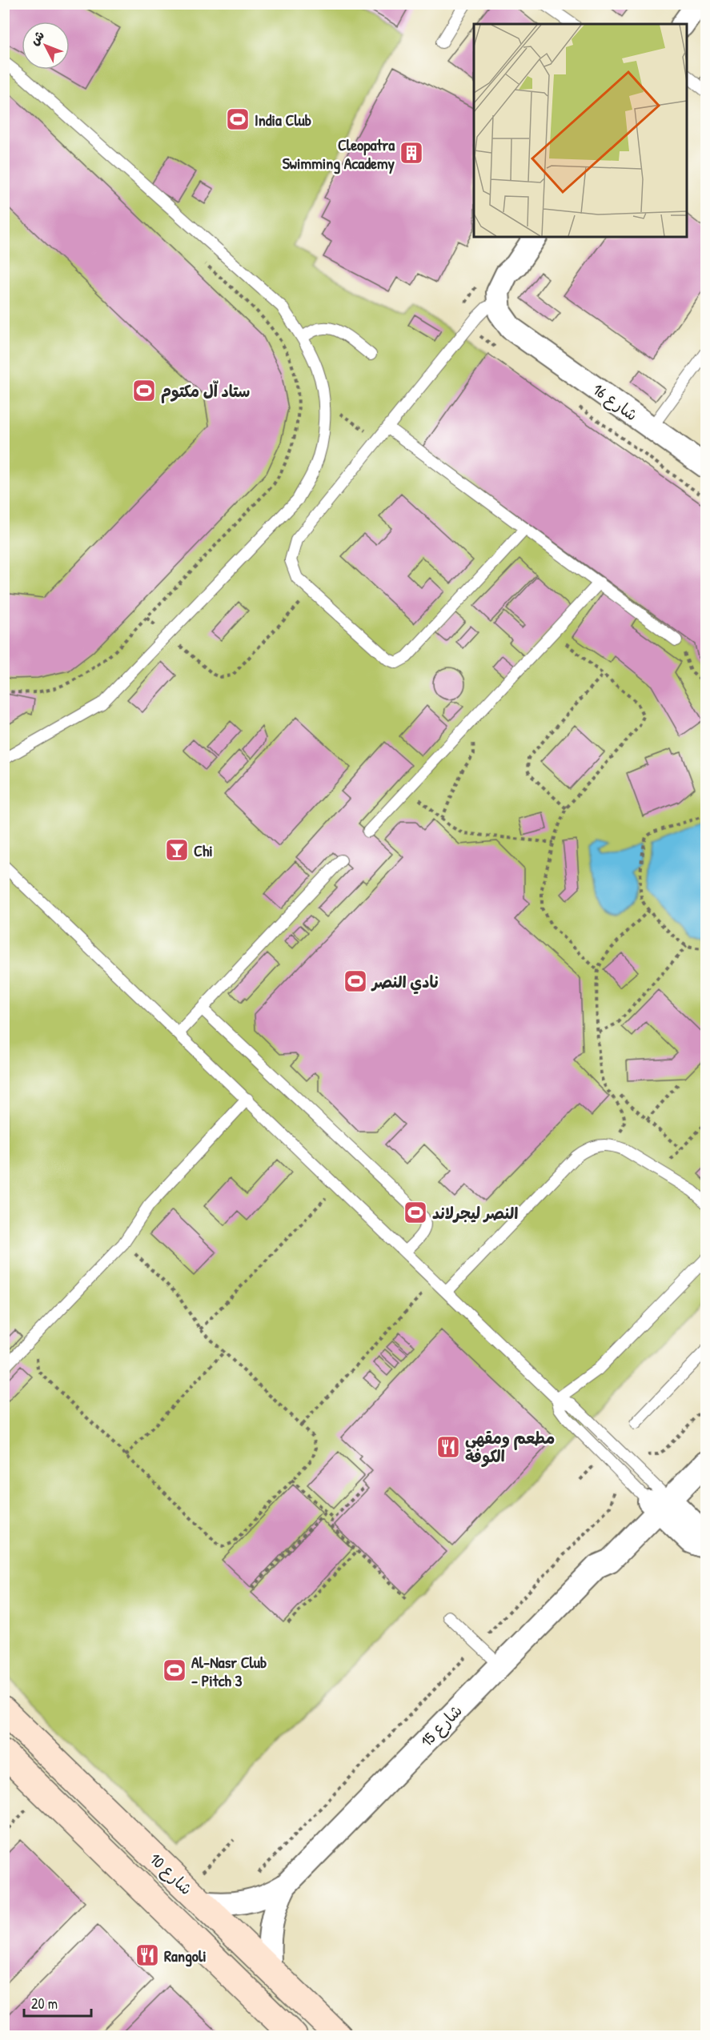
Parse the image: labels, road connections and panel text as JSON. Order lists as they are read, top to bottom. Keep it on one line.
{"streets":{"main road":["شارع 10"],"street":["شارع 16","شارع 15"]},"crossings":[["شارع 15","شارع 10"]],"places":{"sports":["India Club","ستاد اّل مكتوم","نادي النصر","النصر ليجرلاند","Al-Nasr Club - Pitch 3"],"building":["Cleopatra Swimming Academy"],"bar":["Chi"],"restaurant":["مطعم ومقهى الكوفة","Rangoli"]},"scale_bar":"20 m","north":"top left"}
